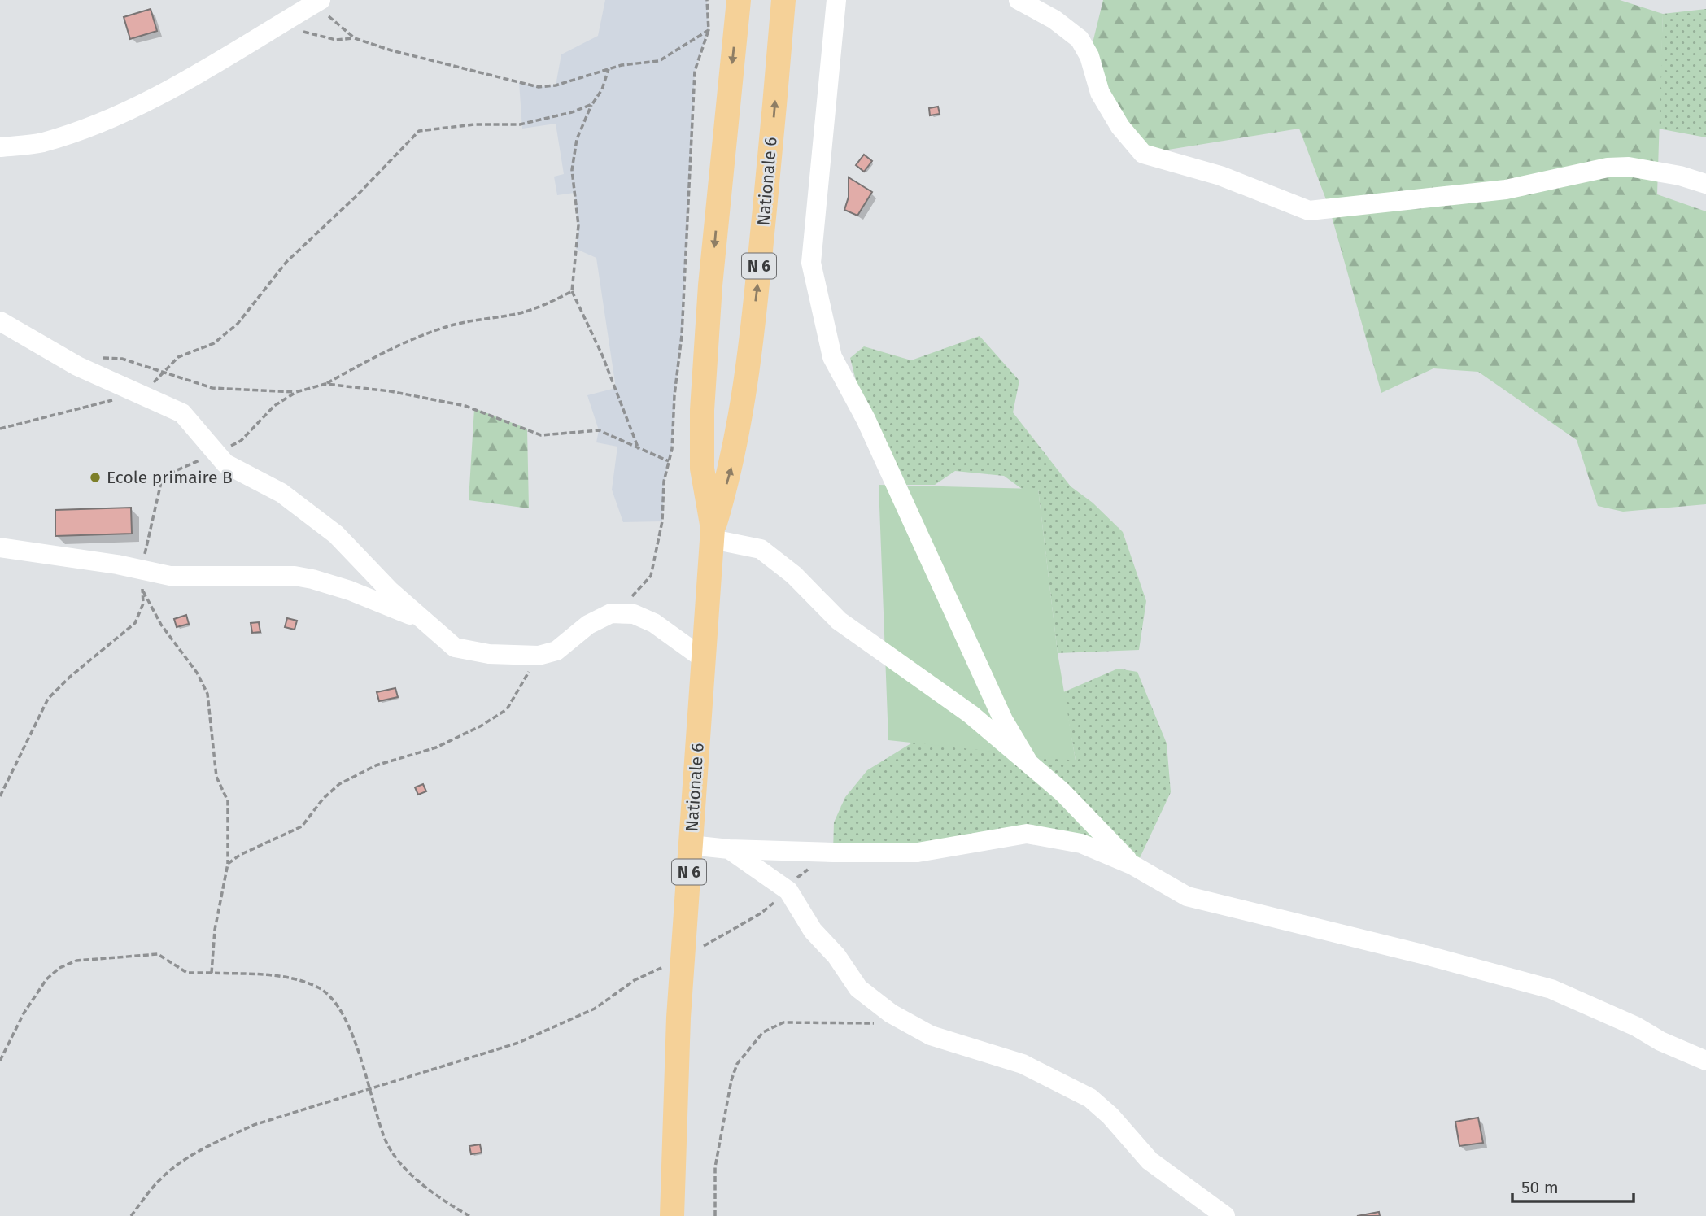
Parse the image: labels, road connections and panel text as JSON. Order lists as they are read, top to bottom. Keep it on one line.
{"streets":{"main road":["Nationale 6","N 6"]},"places":["Ecole primaire B"],"scale_bar":"50 m"}
